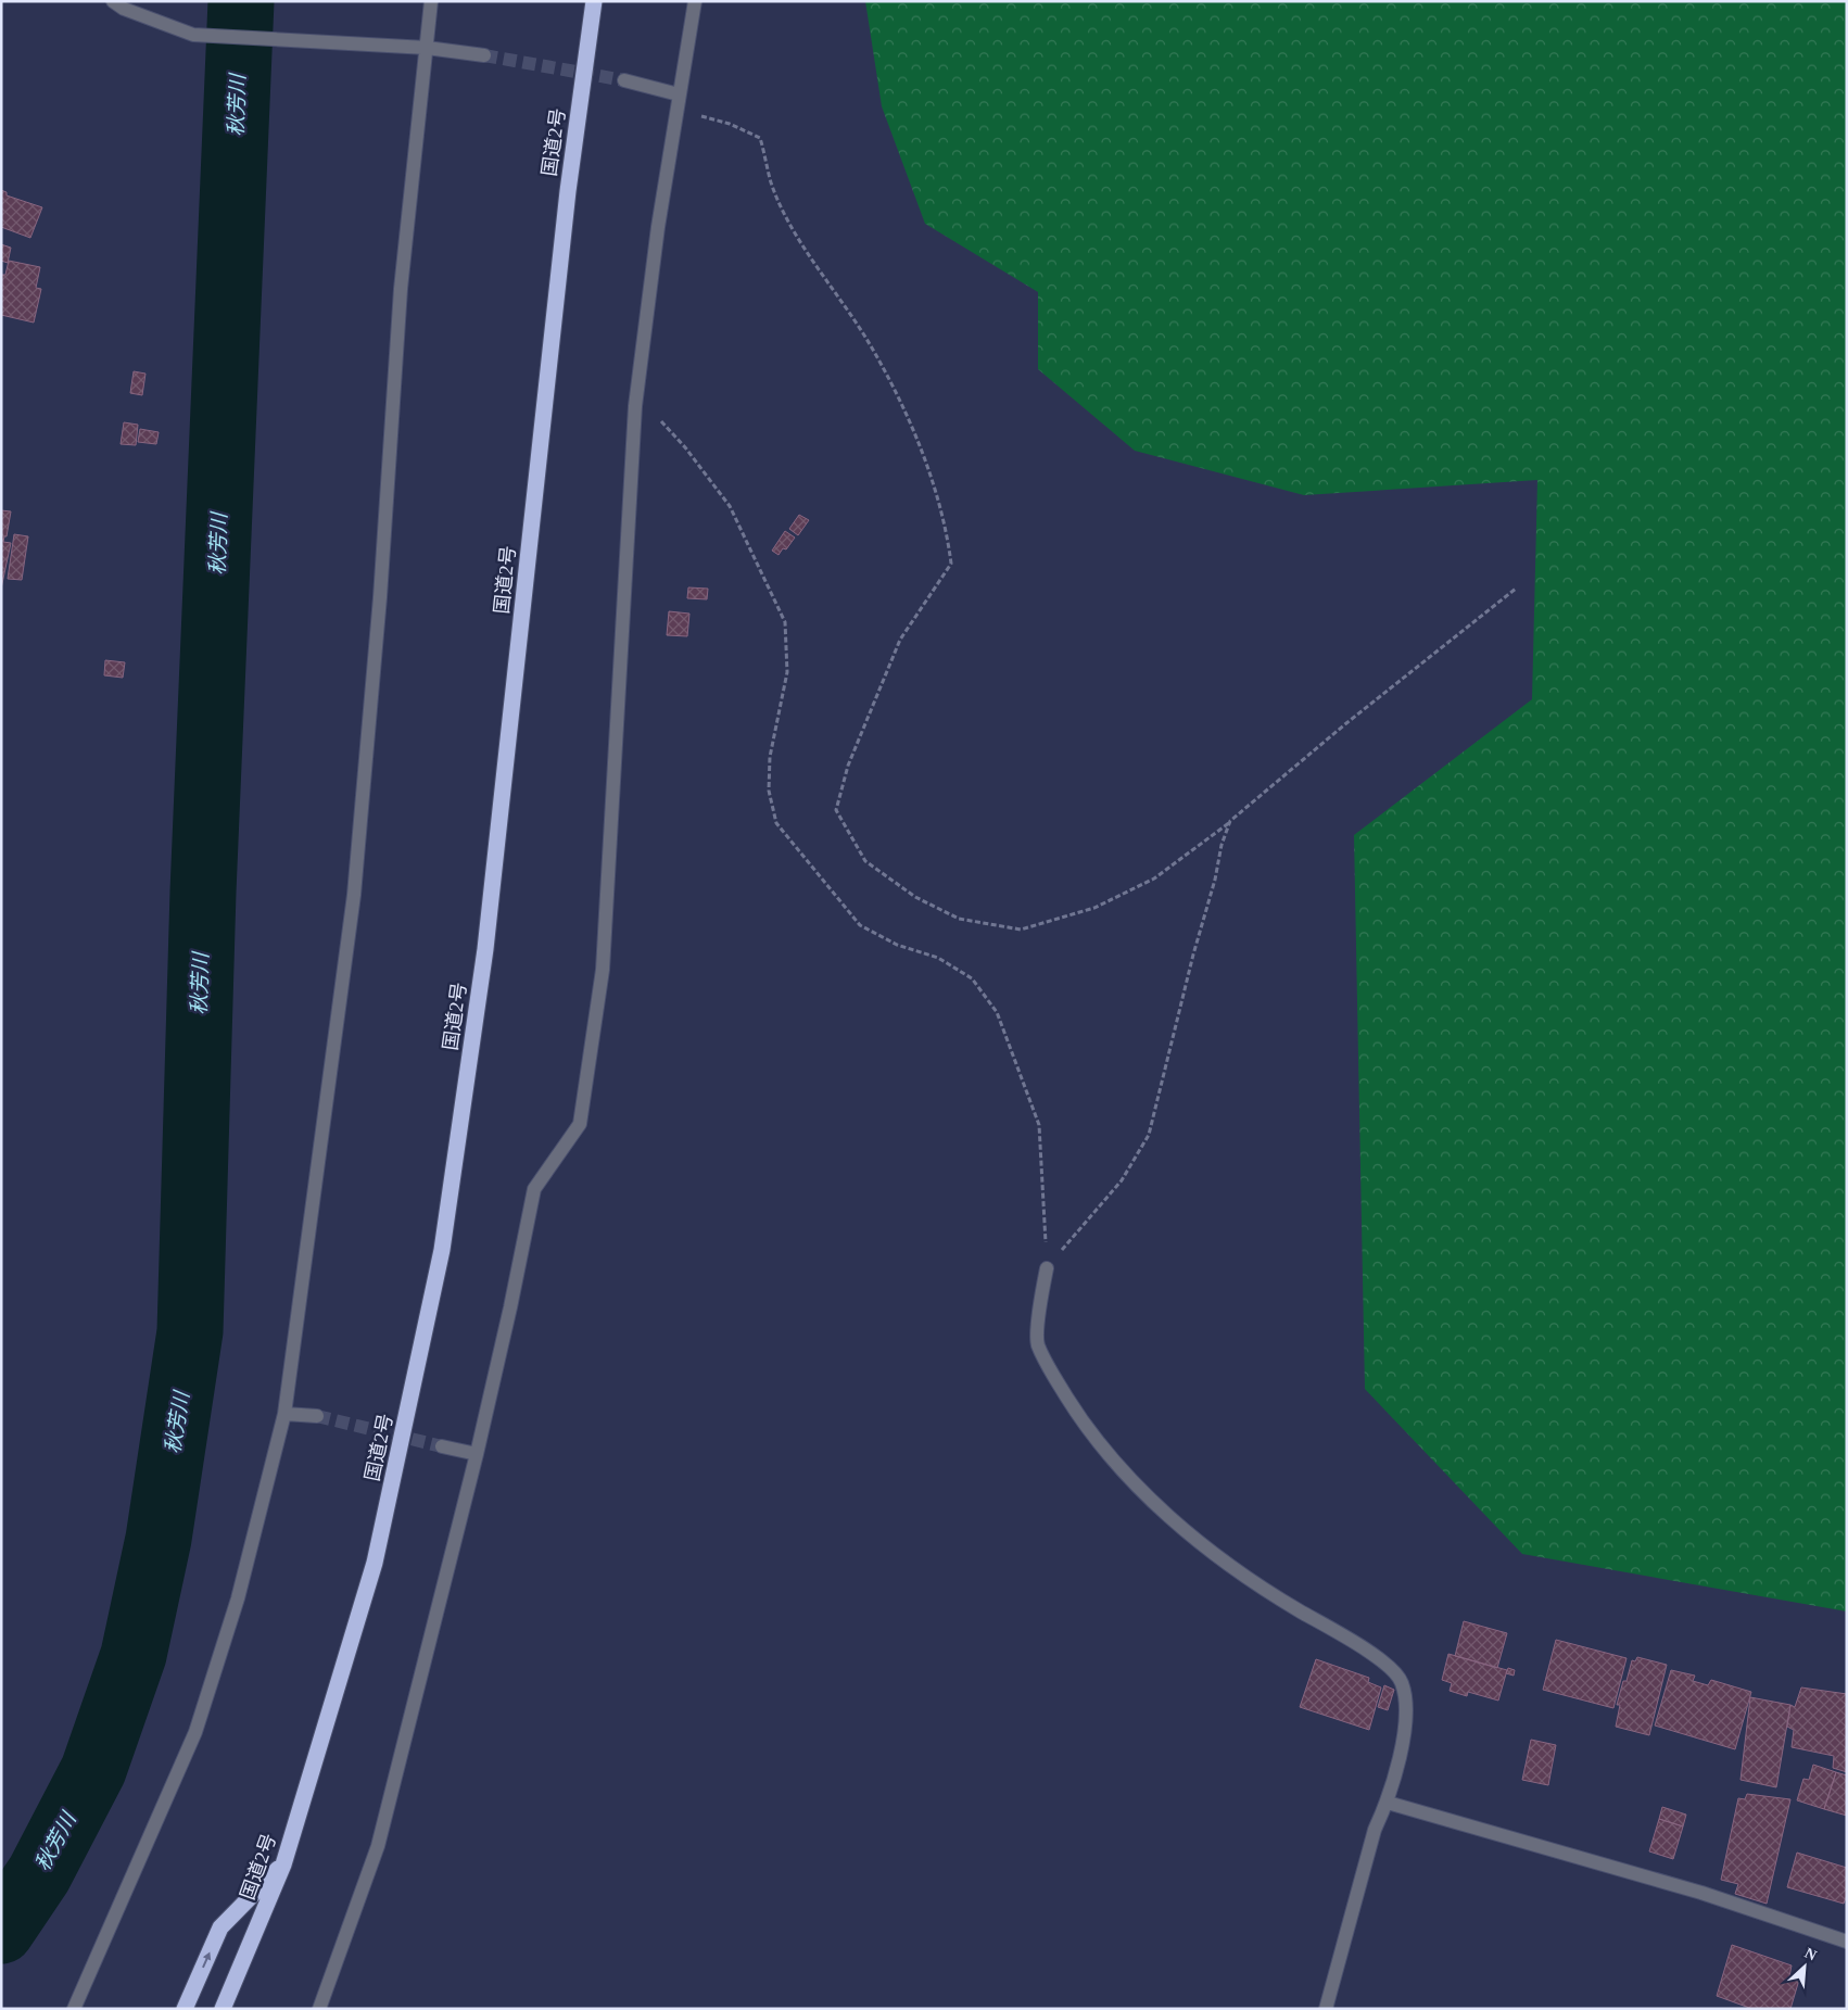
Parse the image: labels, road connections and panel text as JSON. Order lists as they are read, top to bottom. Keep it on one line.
{"streets":{"highway":["国道2号"]},"water":["秋芳川"],"north":"top right"}
